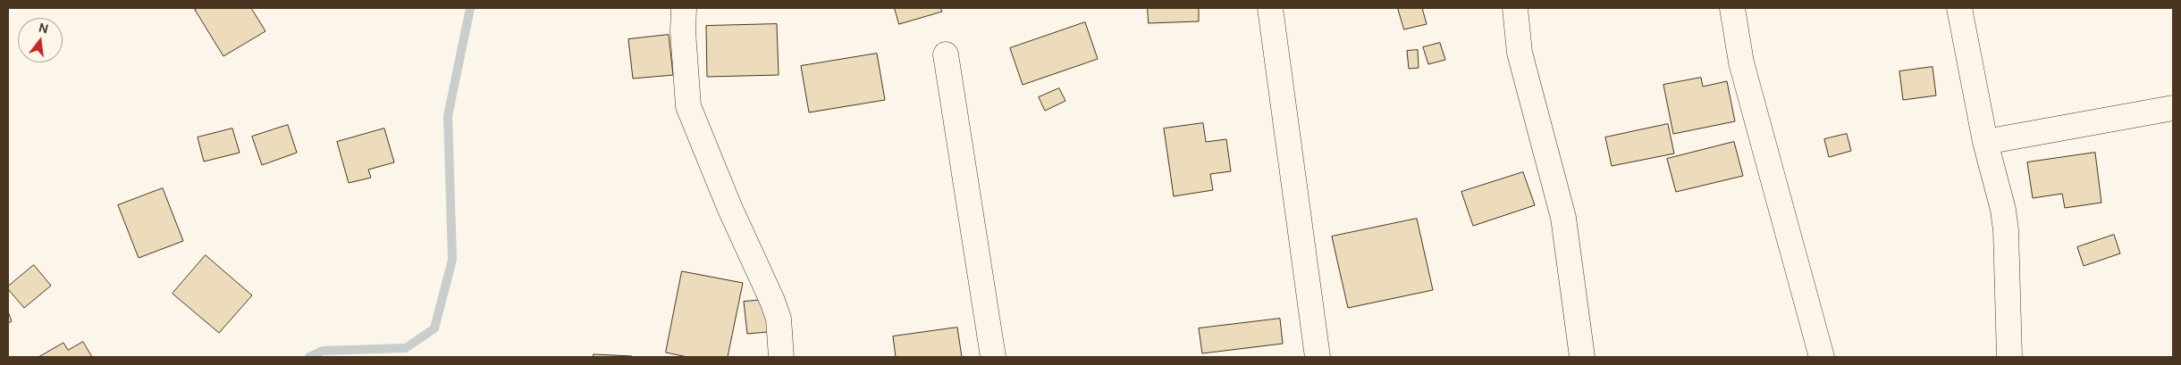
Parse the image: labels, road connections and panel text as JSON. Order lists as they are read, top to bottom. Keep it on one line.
{"north":"top"}
